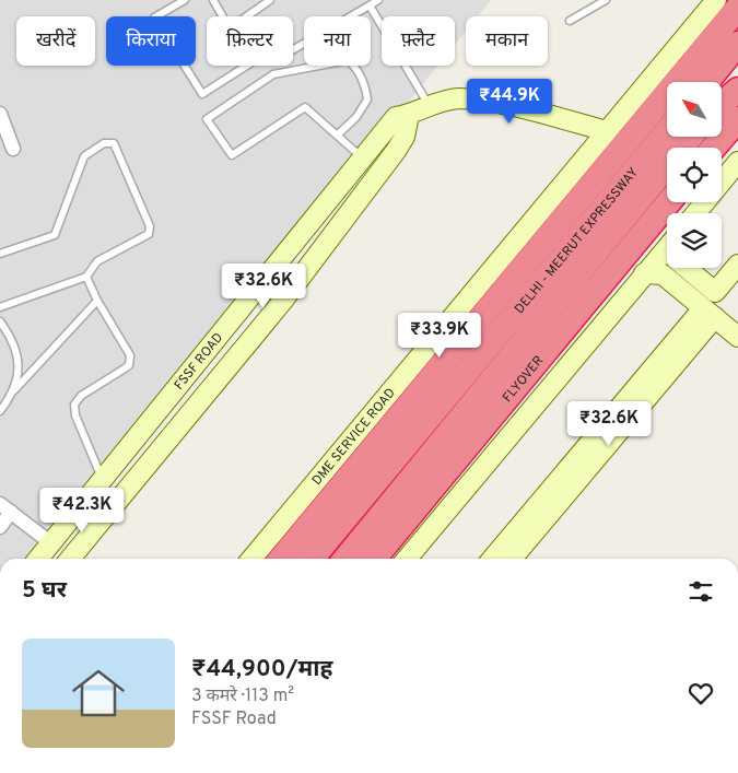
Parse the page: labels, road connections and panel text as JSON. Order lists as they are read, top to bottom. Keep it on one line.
{"streets":{"highway":["DELHI - MEERUT EXPRESSWAY","FLYOVER"],"street":["FSSF ROAD","DME SERVICE ROAD"]},"crossings":[["FSSF ROAD","DME SERVICE ROAD"]],"north":"top left","page":{"chip":["खरीदें","किराया","फ़िल्टर","नया","फ़्लैट","मकान"],"price":["₹44.9K","₹32.6K","₹33.9K","₹32.6K","₹42.3K"],"heading":"5 घर","list":[{"name":"₹44,900/माह","note":"3 कमरे · 113 m² · FSSF Road"}]}}
